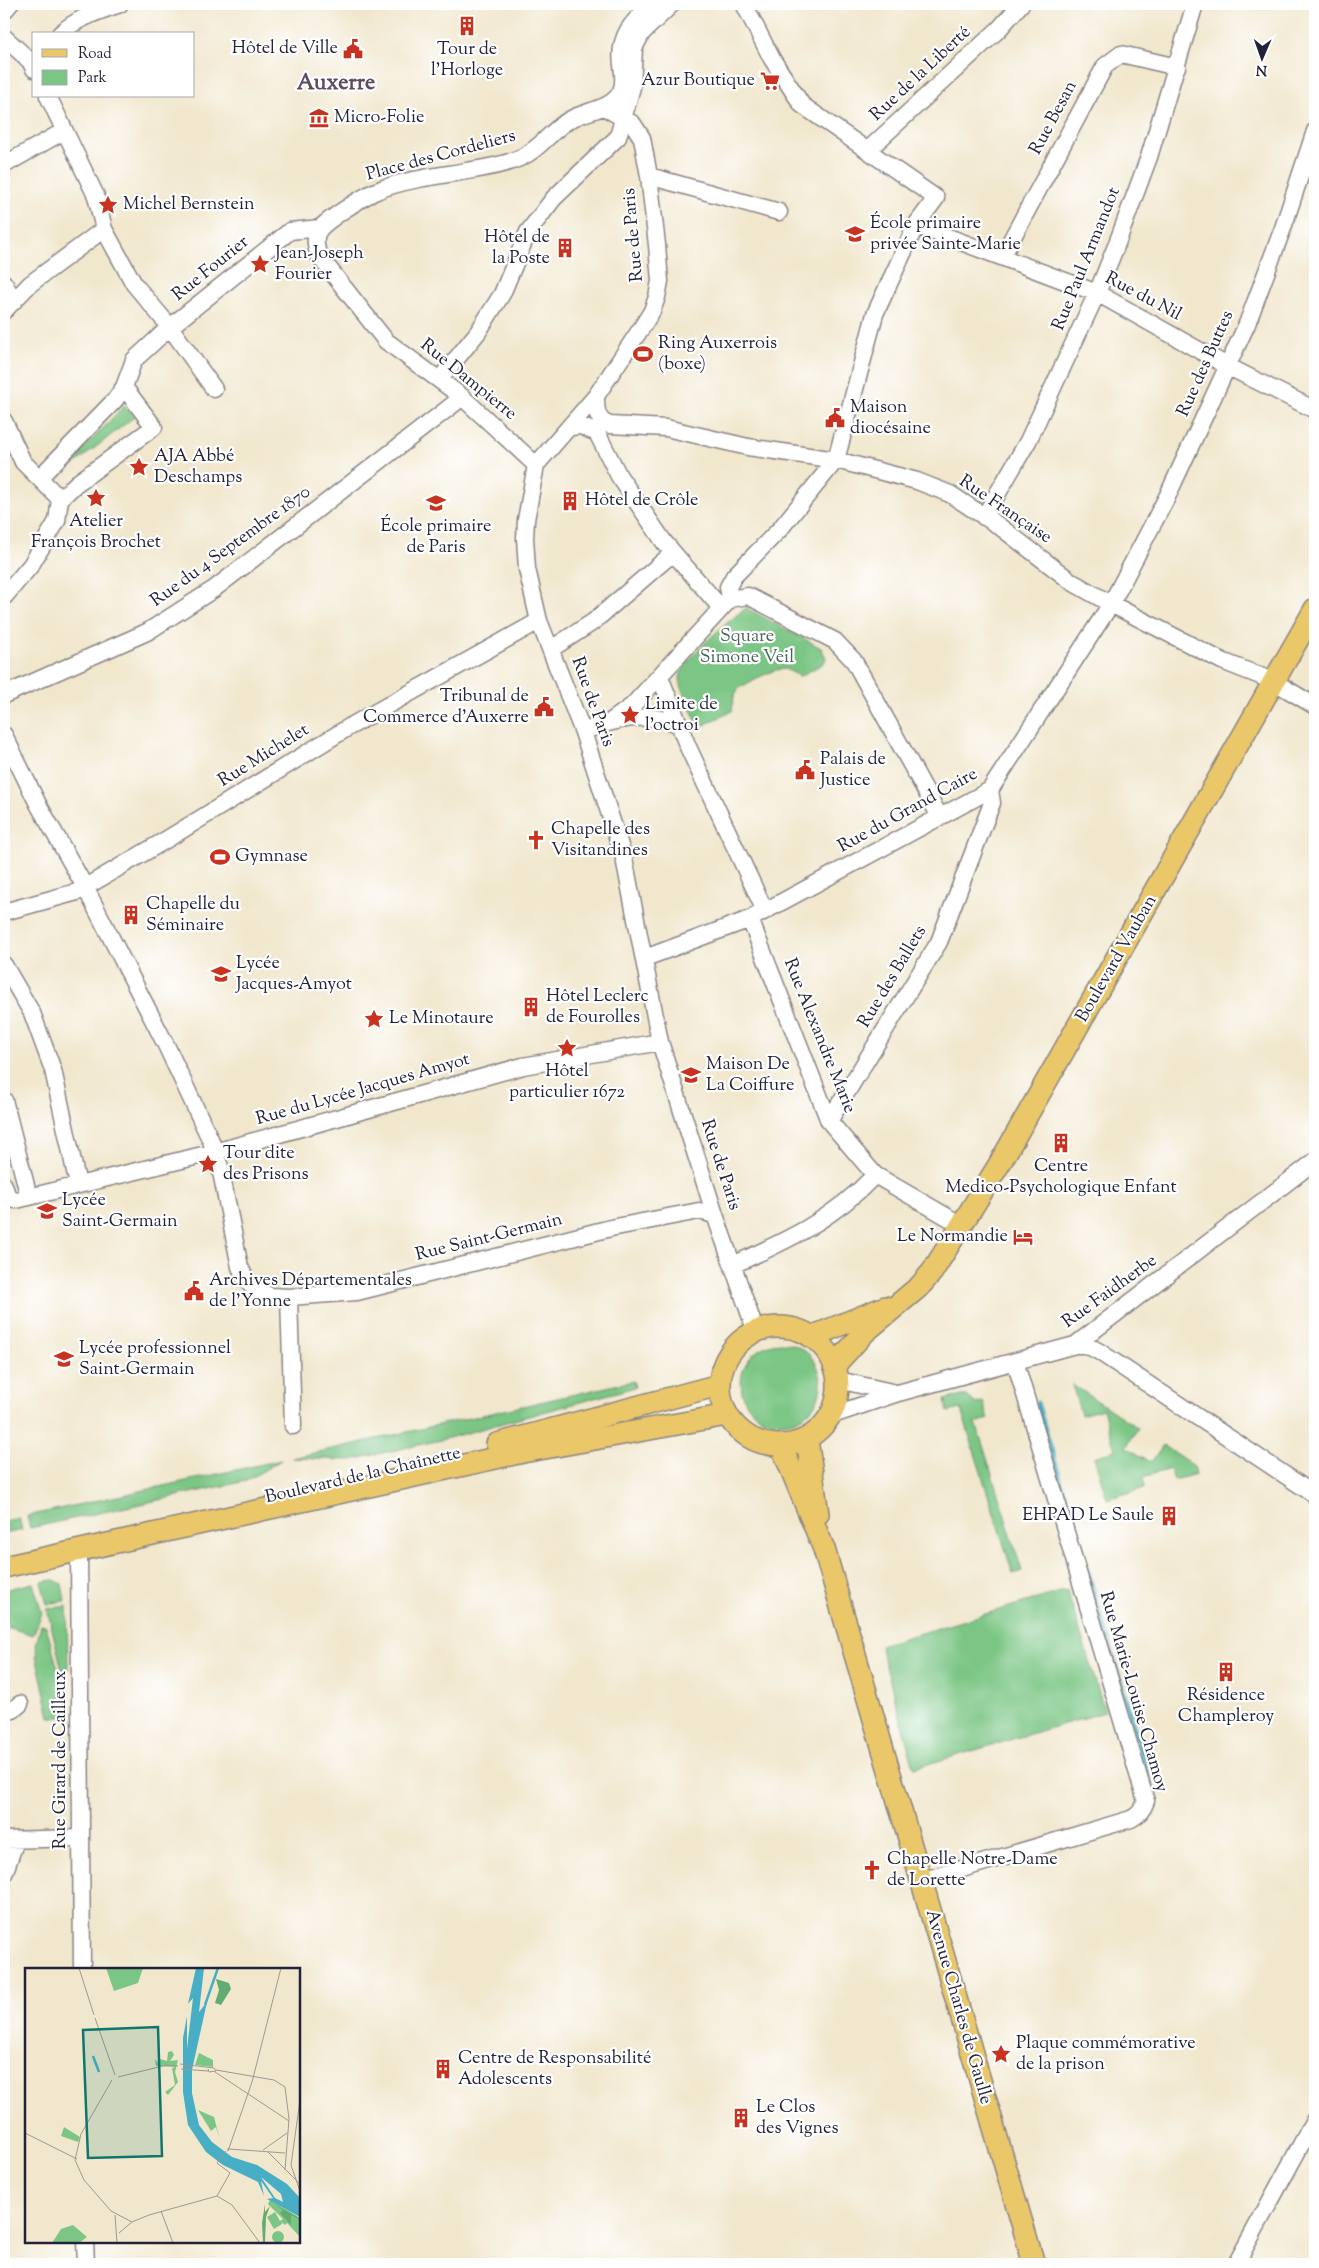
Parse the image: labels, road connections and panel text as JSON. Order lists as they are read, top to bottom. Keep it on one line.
{"streets":{"main road":["Boulevard Vauban","Boulevard de la Chaînette","Avenue Charles de Gaulle"],"street":["Rue de la Liberté","Rue Besan","Place des Cordeliers","Rue de Paris","Rue Paul Armandot","Rue Fourier","Rue du Nil","Rue des Buttes","Rue Dampierre","Rue Française","Rue du 4 Septembre 1870","Rue Michelet","Rue du Grand Caire","Rue des Ballets","Rue Alexandre Marie","Rue du Lycée Jacques Amyot","Rue Saint-Germain","Rue Faidherbe","Rue Marie-Louise Chamoy","Rue Girard de Cailleux"]},"crossings":[["Rue Besan","Rue Paul Armandot"],["Rue Besan","Rue du Nil"],["Place des Cordeliers","Rue de Paris"],["Place des Cordeliers","Rue Fourier"],["Place des Cordeliers","Rue Dampierre"],["Rue de Paris","Rue Dampierre"],["Rue de Paris","Rue Française"],["Rue de Paris","Rue Michelet"],["Rue de Paris","Rue du Grand Caire"],["Rue de Paris","Boulevard Vauban"],["Rue de Paris","Rue du Lycée Jacques Amyot"],["Rue de Paris","Rue Saint-Germain"],["Rue de Paris","Rue Faidherbe"],["Rue de Paris","Boulevard de la Chaînette"],["Rue de Paris","Avenue Charles de Gaulle"],["Rue Paul Armandot","Rue du Nil"],["Rue Paul Armandot","Rue Française"],["Rue Fourier","Rue Dampierre"],["Rue du Nil","Rue des Buttes"],["Rue des Buttes","Rue Française"],["Rue des Buttes","Rue du Grand Caire"],["Rue Dampierre","Rue du 4 Septembre 1870"],["Rue Française","Rue du Grand Caire"],["Rue Française","Boulevard Vauban"],["Rue Michelet","Rue Saint-Germain"],["Rue du Grand Caire","Rue des Ballets"],["Rue du Grand Caire","Rue Alexandre Marie"],["Boulevard Vauban","Rue Alexandre Marie"],["Boulevard Vauban","Rue Faidherbe"],["Boulevard Vauban","Boulevard de la Chaînette"],["Boulevard Vauban","Avenue Charles de Gaulle"],["Rue des Ballets","Rue Alexandre Marie"],["Rue du Lycée Jacques Amyot","Rue Saint-Germain"],["Rue Faidherbe","Boulevard de la Chaînette"],["Rue Faidherbe","Rue Marie-Louise Chamoy"],["Rue Faidherbe","Avenue Charles de Gaulle"],["Boulevard de la Chaînette","Avenue Charles de Gaulle"],["Rue Marie-Louise Chamoy","Avenue Charles de Gaulle"]],"districts":["Auxerre"],"parks":["Square Simone Veil"],"places":{"building":["Tour de l'Horloge","Hôtel de la Poste","Hôtel de Crôle","Chapelle du Séminaire","Hôtel Leclerc de Fourolles","Centre Medico-Psychologique Enfant","EHPAD Le Saule","Résidence Champleroy","Centre de Responsabilité Adolescents","Le Clos des Vignes"],"public building":["Hôtel de Ville","Maison diocésaine","Tribunal de Commerce d'Auxerre","Palais de Justice","Archives Départementales de l'Yonne"],"supermarket":["Azur Boutique"],"museum":["Micro-Folie"],"place":["Michel Bernstein","Jean-Joseph Fourier","AJA Abbé Deschamps","Atelier François Brochet","Limite de l'octroi","Le Minotaure","Hôtel particulier 1672","Tour dite des Prisons","Plaque commémorative de la prison"],"school or university":["École primaire privée Sainte-Marie","École primaire de Paris","Lycée Jacques-Amyot","Maison De La Coiffure","Lycée Saint-Germain","Lycée professionnel Saint-Germain"],"sports":["Ring Auxerrois (boxe)","Gymnase"],"church":["Chapelle des Visitandines","Chapelle Notre-Dame de Lorette"],"hotel":["Le Normandie"]},"legend":["Road","Park"],"north":"bottom"}
